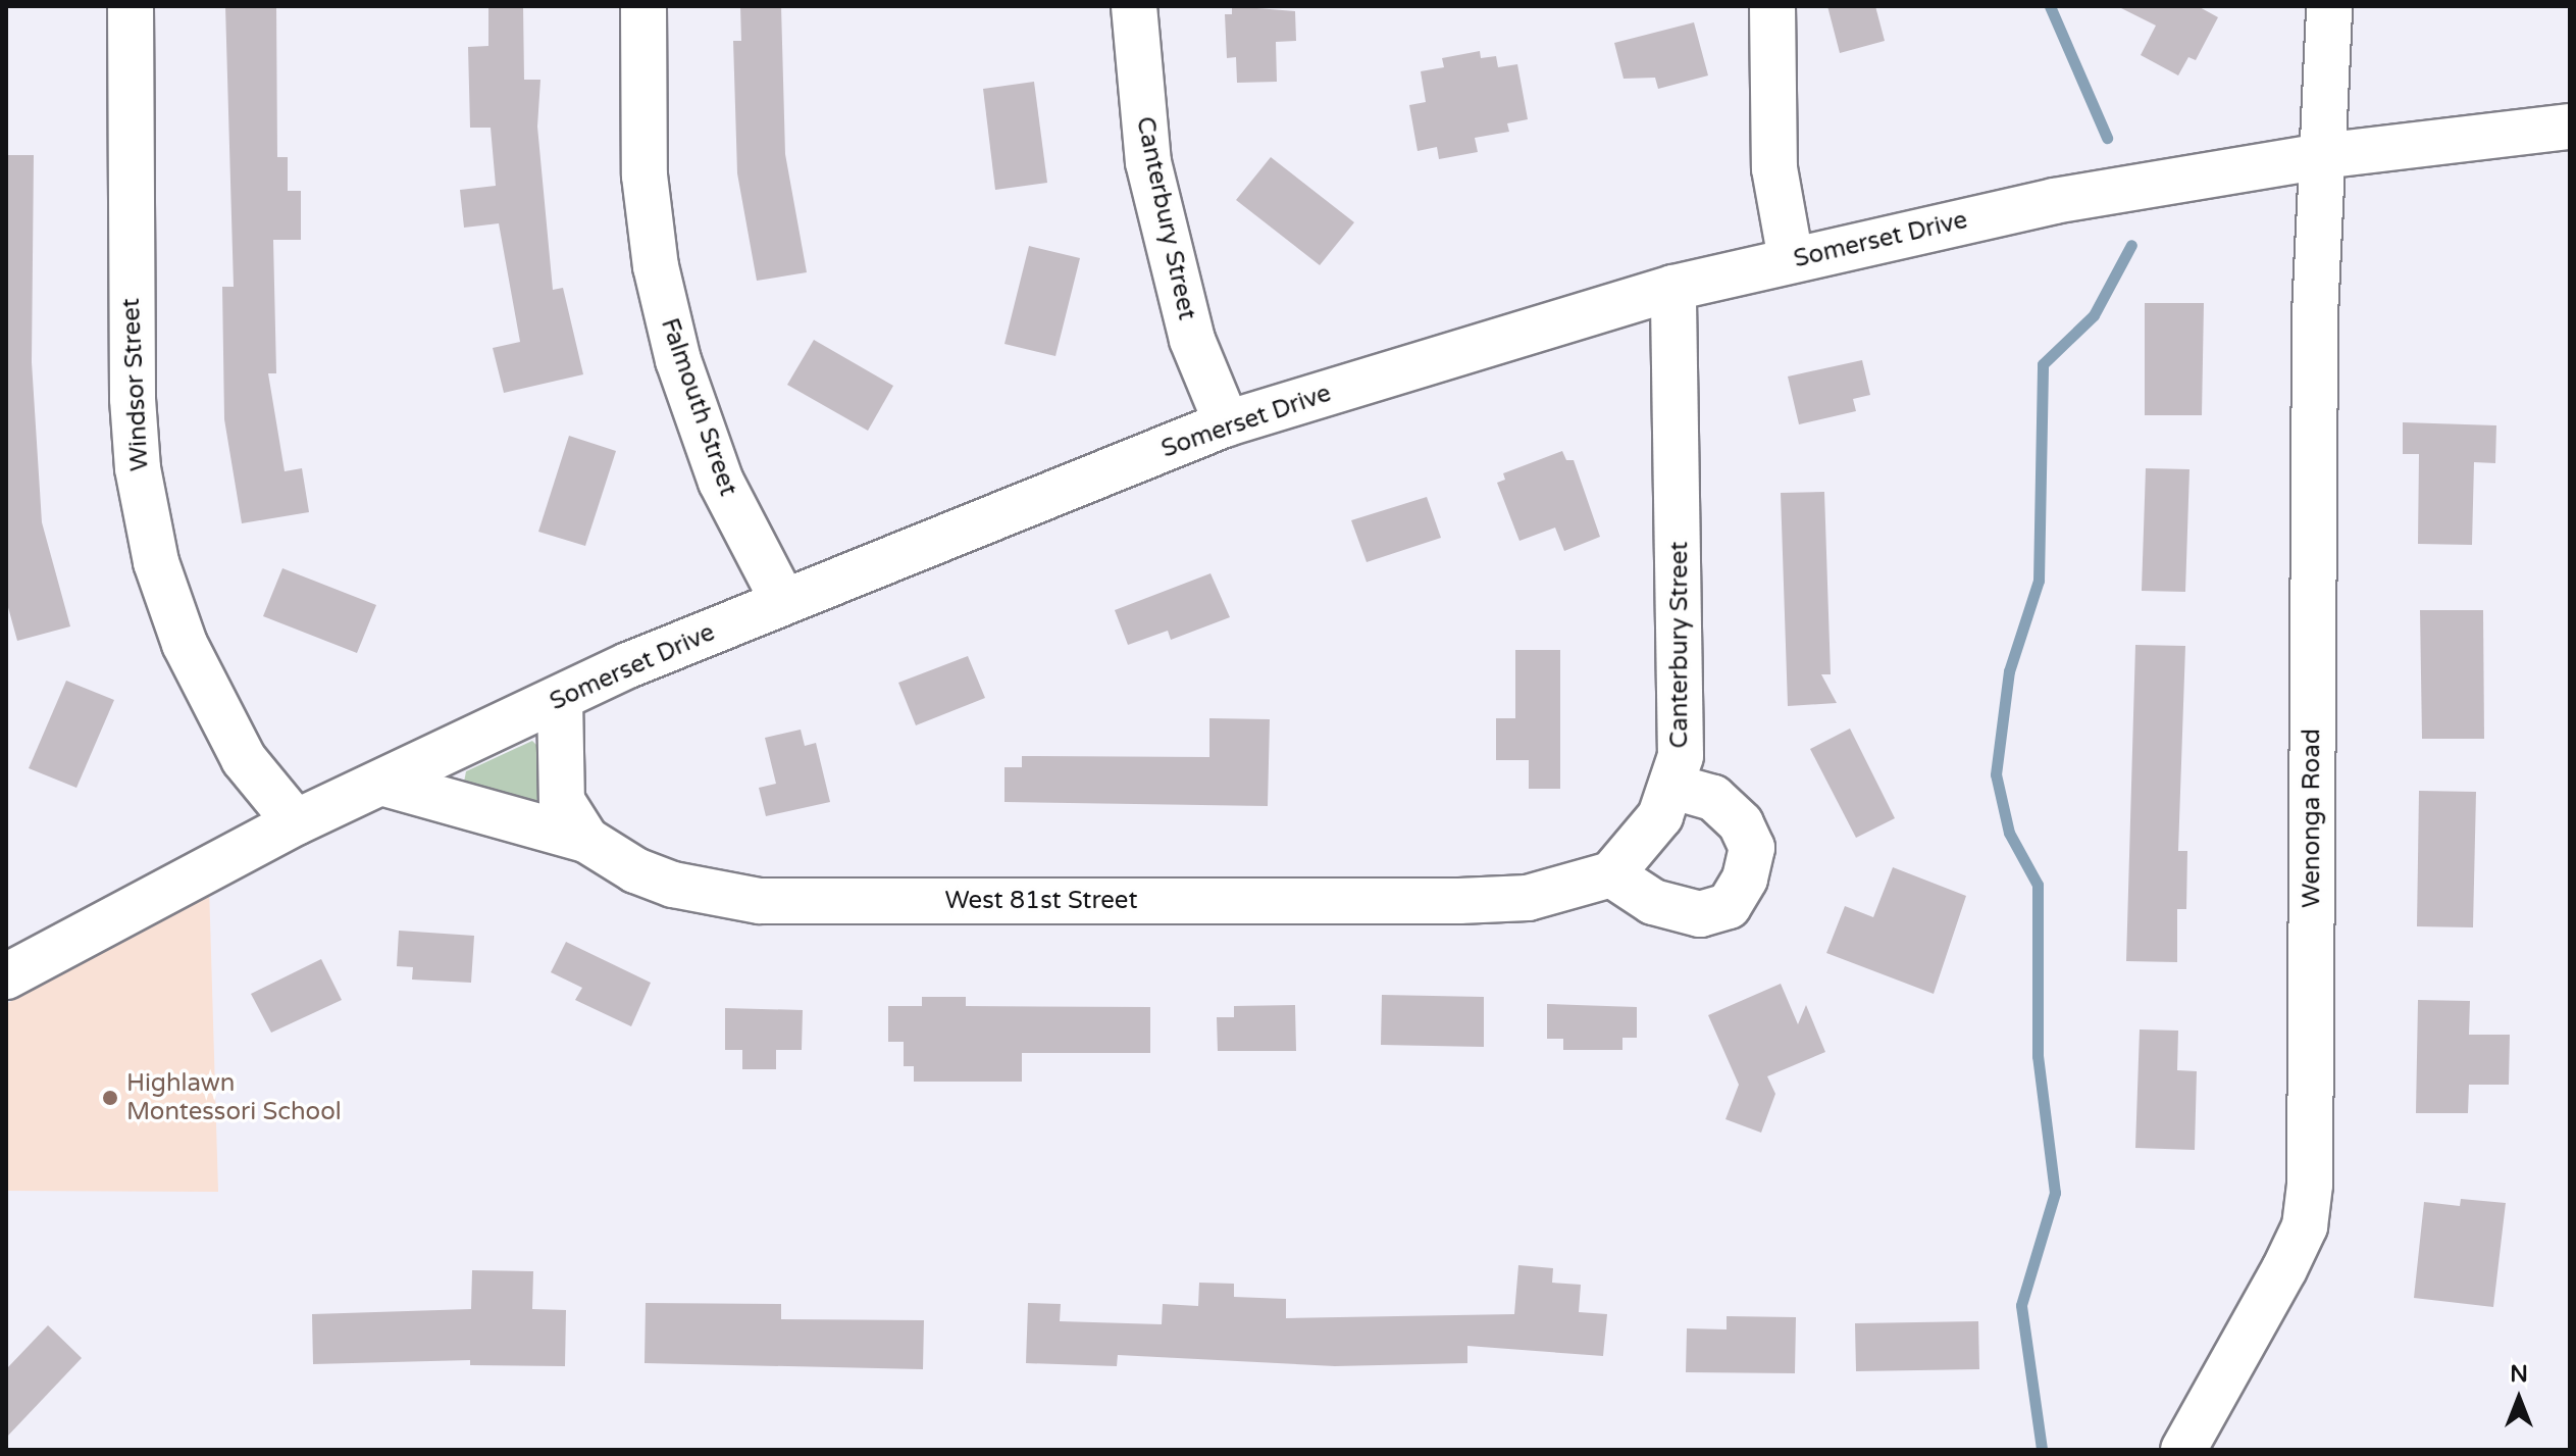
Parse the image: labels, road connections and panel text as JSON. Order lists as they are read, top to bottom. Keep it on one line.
{"streets":{"street":["Canterbury Street","Somerset Drive","Windsor Street","Falmouth Street","Wenonga Road","West 81st Street"]},"crossings":[["Canterbury Street","Somerset Drive"],["Canterbury Street","West 81st Street"],["Somerset Drive","Windsor Street"],["Somerset Drive","Falmouth Street"],["Somerset Drive","Wenonga Road"],["Somerset Drive","West 81st Street"]],"places":["Highlawn Montessori School"],"north":"top"}
